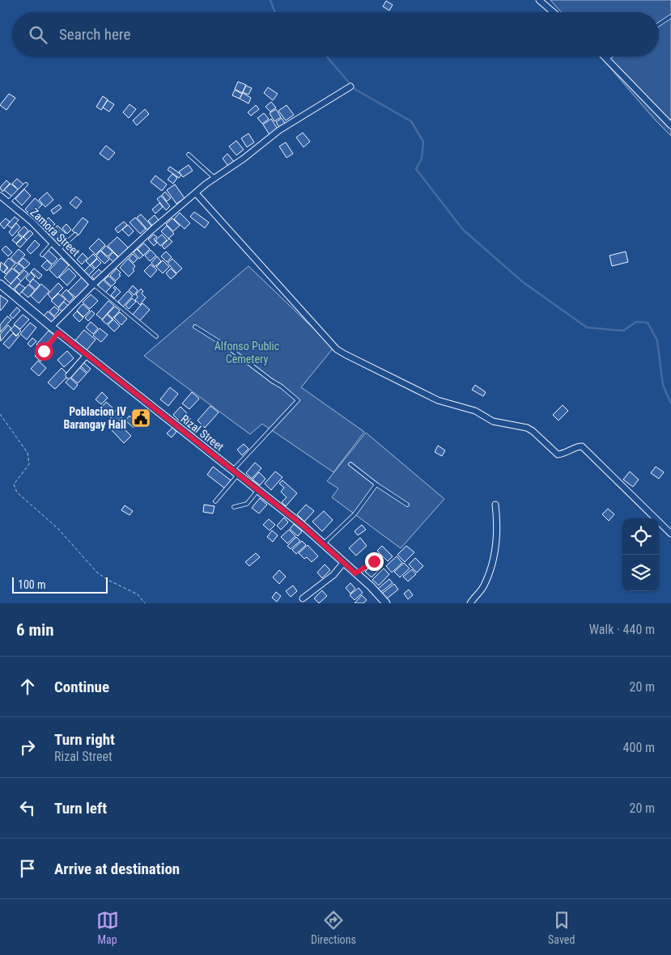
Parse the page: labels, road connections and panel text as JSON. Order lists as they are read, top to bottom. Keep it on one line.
{"streets":{"street":["Zamora Street","Rizal Street"]},"parks":["Alfonso Public Cemetery"],"places":{"public building":["Poblacion IV Barangay Hall"]},"scale_bar":"100 m","page":{"search":"Search here","scale":"100 m","heading":["6 min","Walk · 440 m"],"list":[["Continue","20 m"],["Turn right","Rizal Street","400 m"],["Turn left","20 m"],"Arrive at destination"],"nav":["Map","Directions","Saved"]}}
